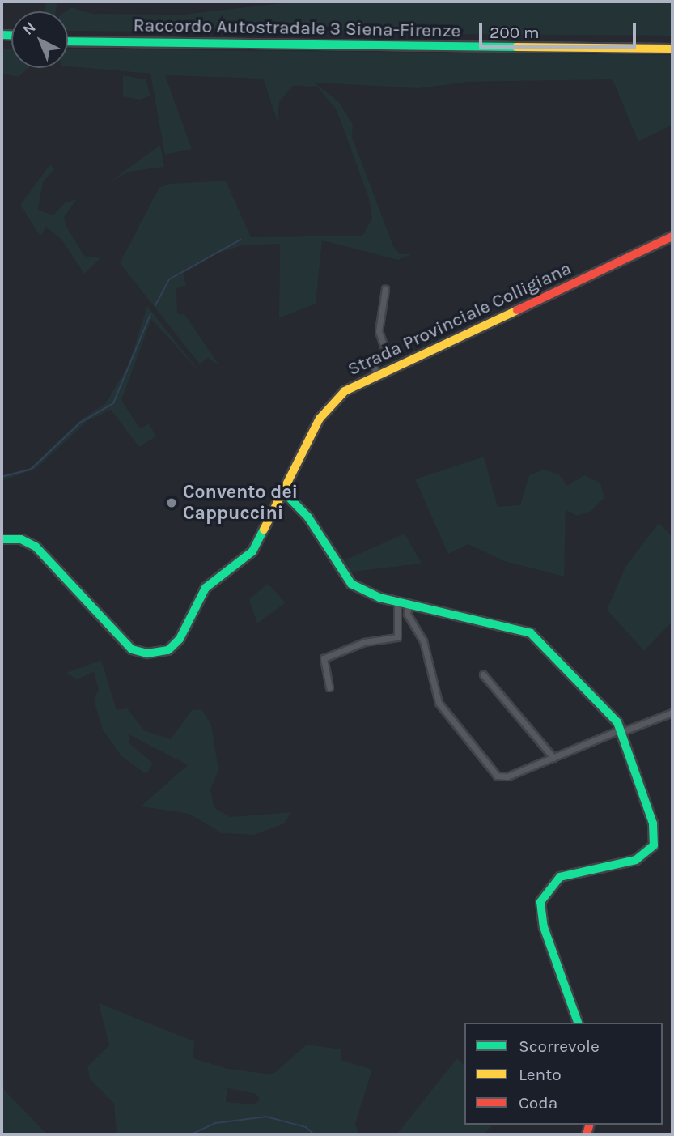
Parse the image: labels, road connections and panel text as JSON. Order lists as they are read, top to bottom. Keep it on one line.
{"streets":{"main road":["Raccordo Autostradale 3 Siena-Firenze","Strada Provinciale Colligiana"]},"places":["Convento dei Cappuccini"],"legend":["Scorrevole","Lento","Coda"],"scale_bar":"200 m","north":"top left"}
